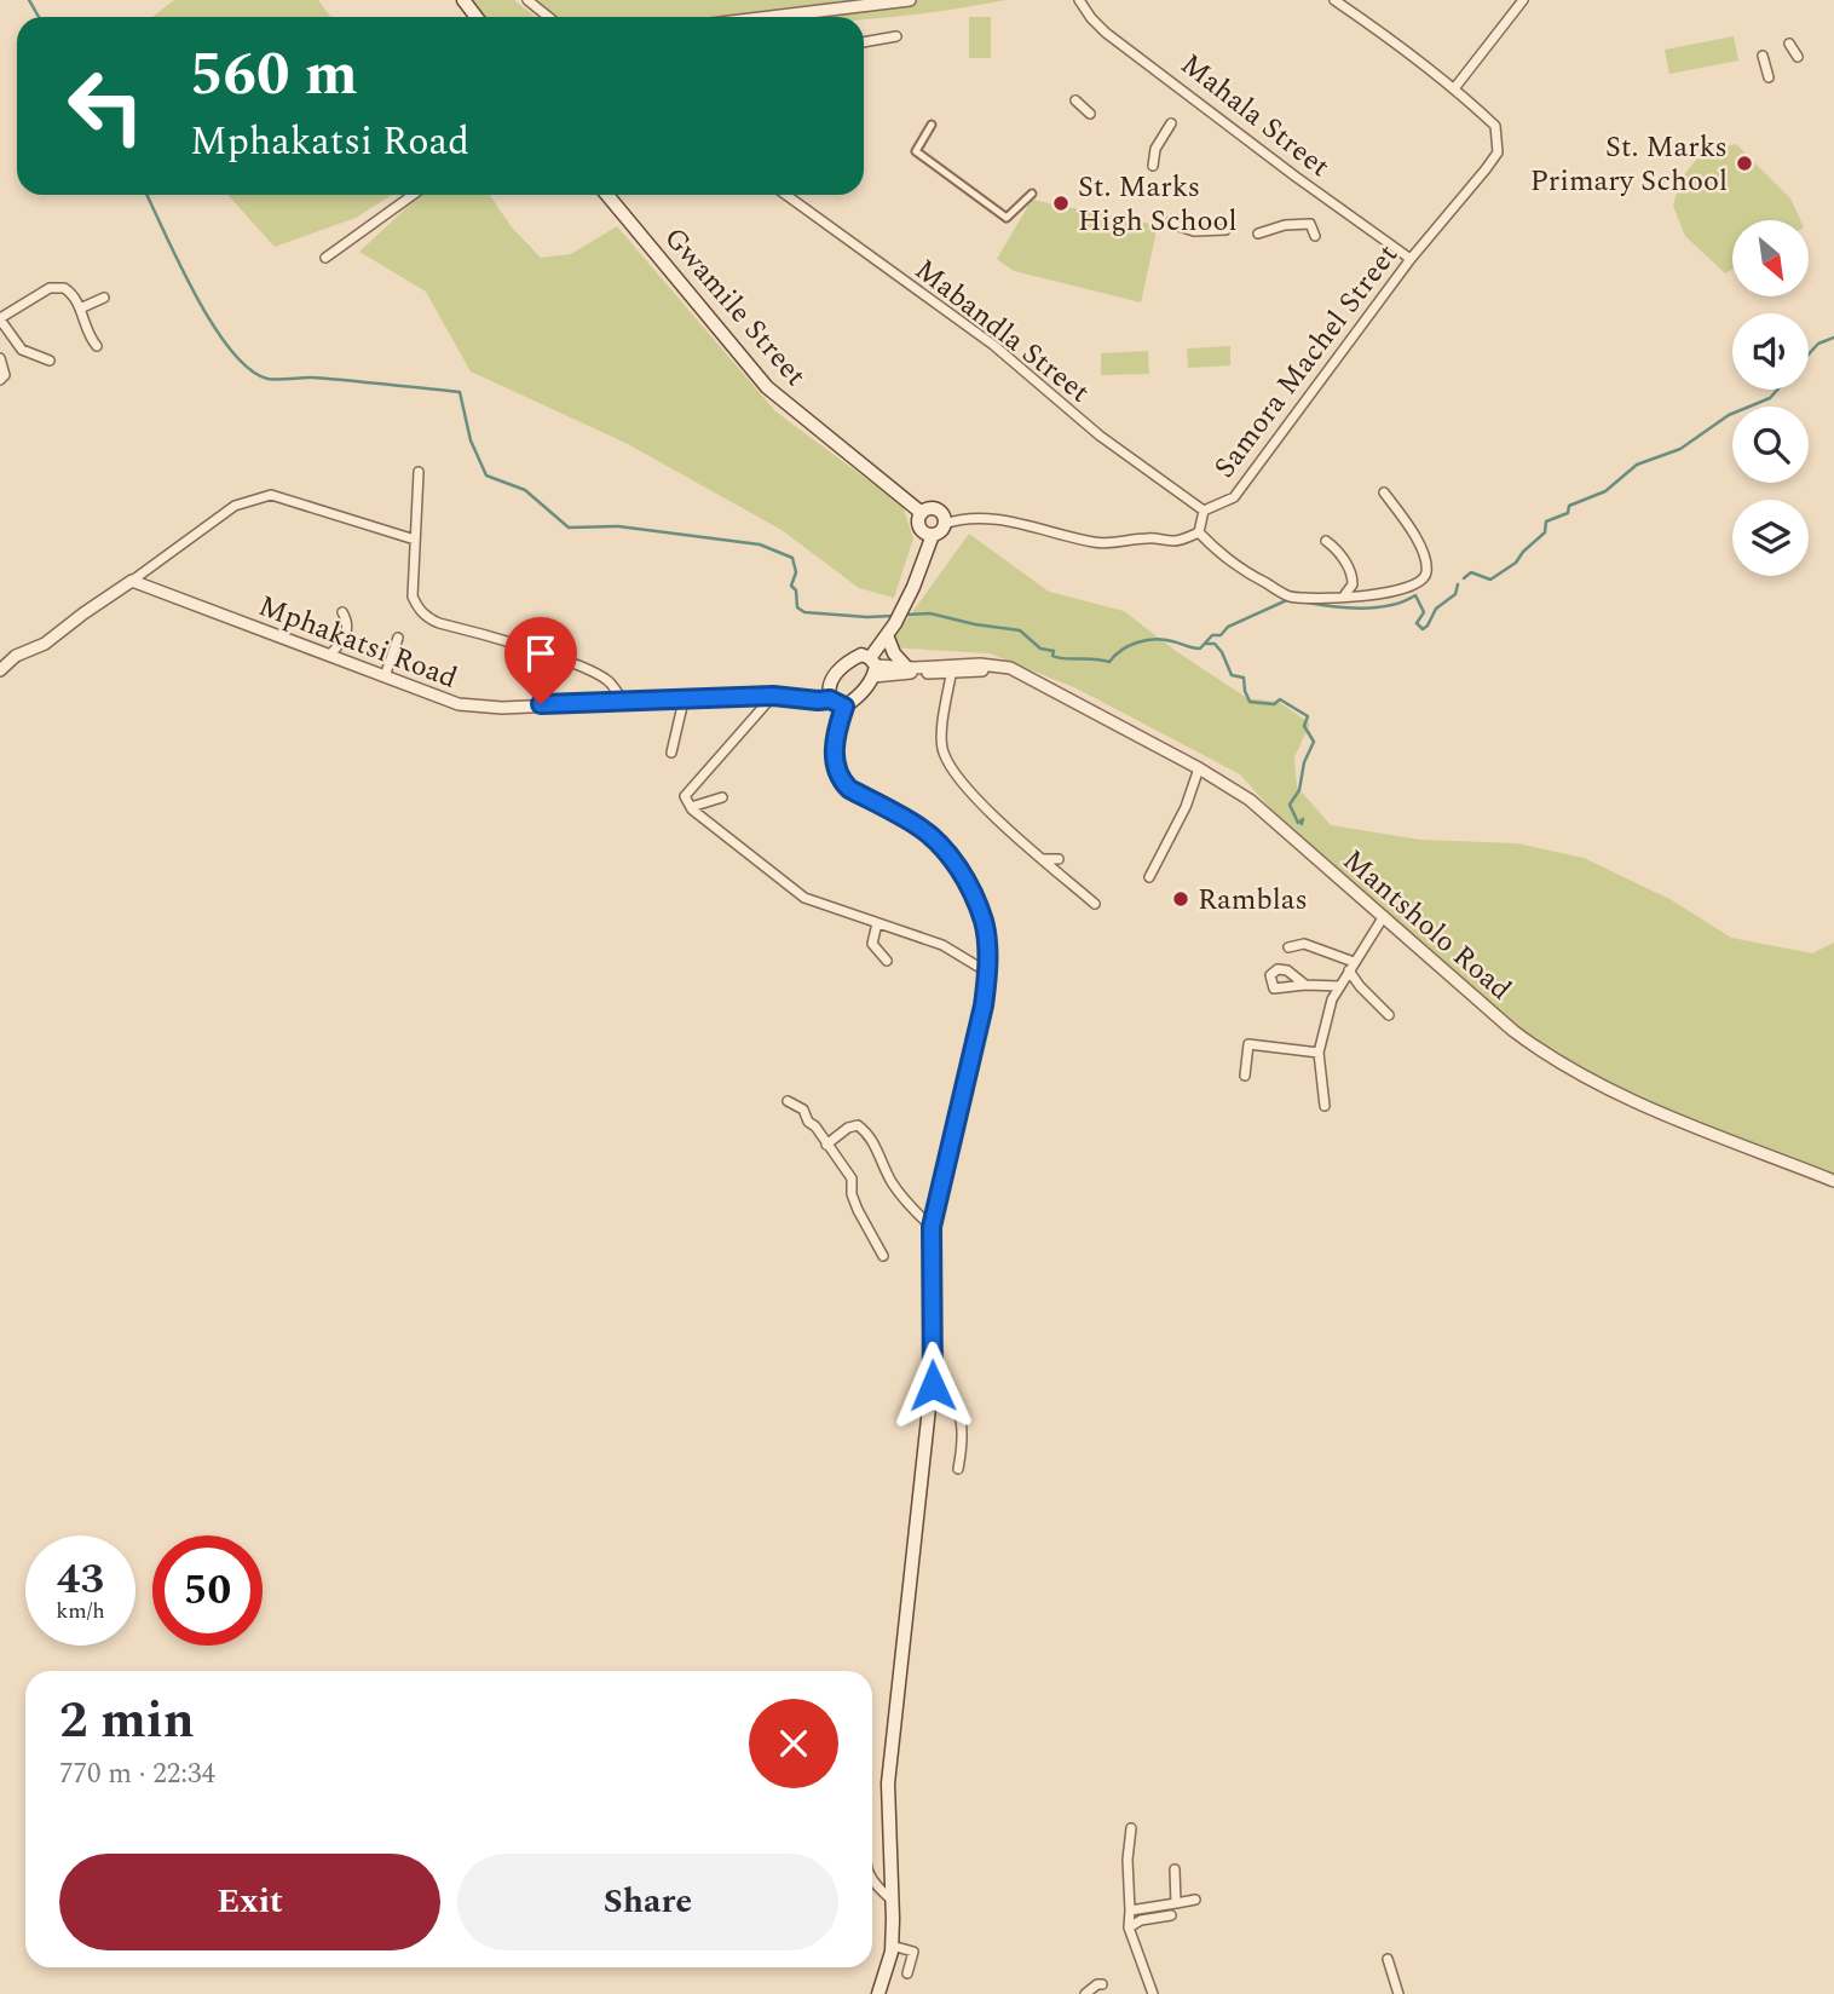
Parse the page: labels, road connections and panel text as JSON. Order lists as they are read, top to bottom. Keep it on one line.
{"streets":{"main road":["Gwamile Street"],"street":["Mahala Street","Mabandla Street","Samora Machel Street","Mphakatsi Road","Mantsholo Road"]},"crossings":[["Mahala Street","Samora Machel Street"],["Mabandla Street","Samora Machel Street"]],"places":["St. Marks Primary School","St. Marks High School","Ramblas"],"north":"bottom right","page":{"turn":["560 m","Mphakatsi Road"],"speed":"43 km/h","limit":"50","heading":["2 min","770 m · 22:34"],"buttons":["Exit","Share"]}}
